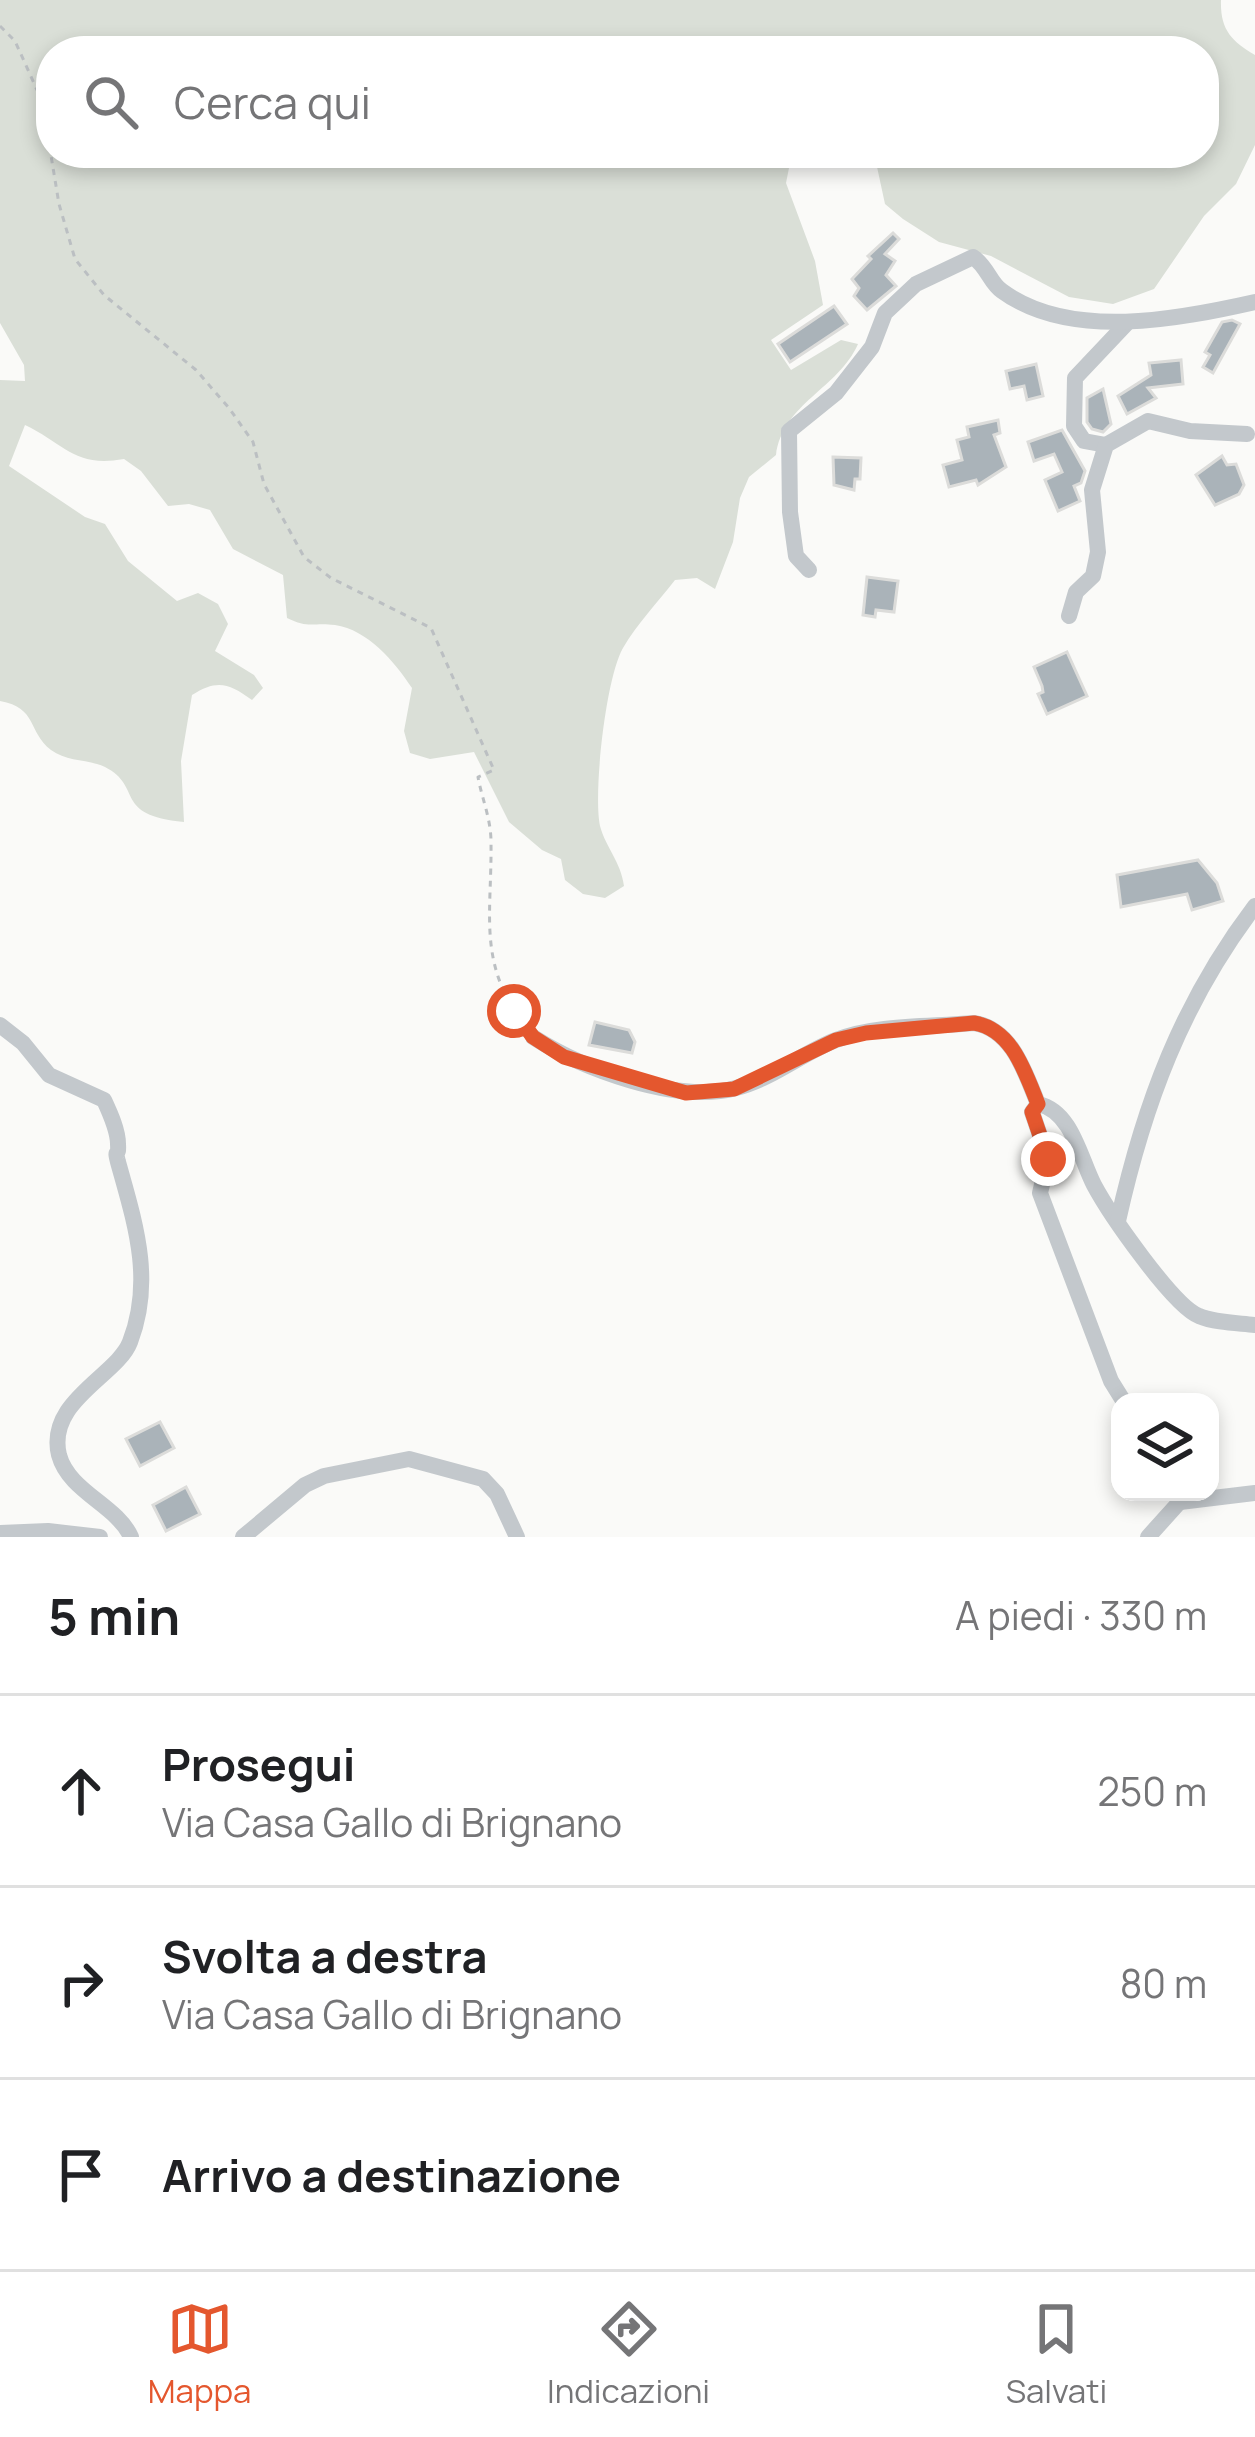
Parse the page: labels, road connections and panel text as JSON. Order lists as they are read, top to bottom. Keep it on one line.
{"page":{"search":"Cerca qui","heading":["5 min","A piedi · 330 m"],"list":[["Prosegui","Via Casa Gallo di Brignano","250 m"],["Svolta a destra","Via Casa Gallo di Brignano","80 m"],"Arrivo a destinazione"],"nav":["Mappa","Indicazioni","Salvati"]}}
